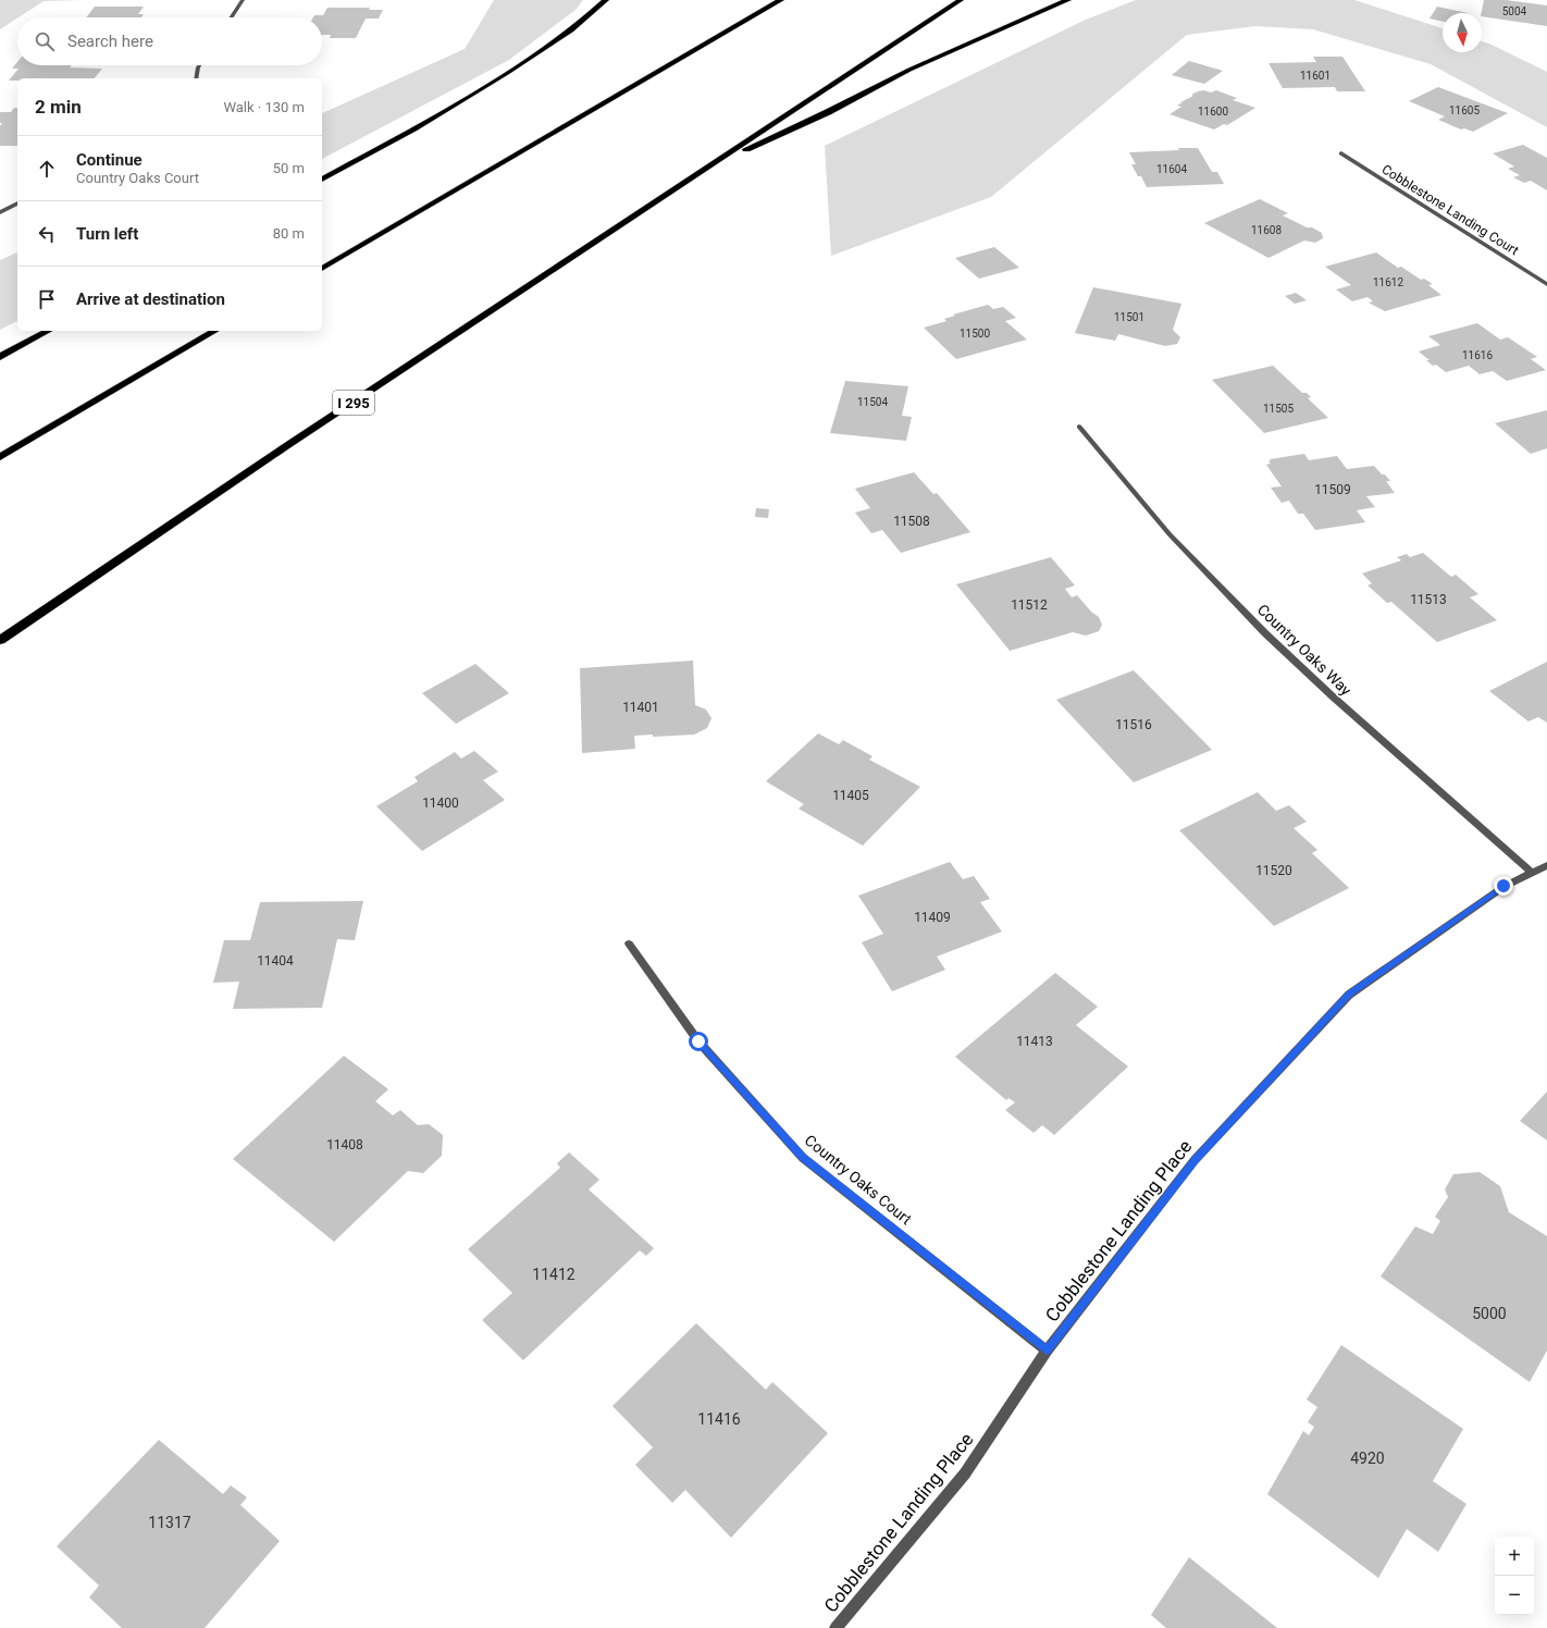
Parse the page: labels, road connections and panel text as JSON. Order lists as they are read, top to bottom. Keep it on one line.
{"streets":{"highway":["I 295"],"street":["Cobblestone Landing Court","Country Oaks Way","Country Oaks Court","Cobblestone Landing Place"]},"crossings":[["Country Oaks Way","Cobblestone Landing Place"],["Country Oaks Court","Cobblestone Landing Place"]],"house_numbers":["5004","11601","11605","11600","11604","11608","11612","11501","11500","11616","11504","11505","11509","11508","11513","11512","11401","11516","11405","11400","11520","11409","11404","11413","11408","11412","5000","11416","4920","11317"],"north":"bottom","page":{"search":"Search here","heading":["2 min","Walk · 130 m"],"list":[["Continue","Country Oaks Court","50 m"],["Turn left","80 m"],"Arrive at destination"],"map_buttons":["+","−"]}}
